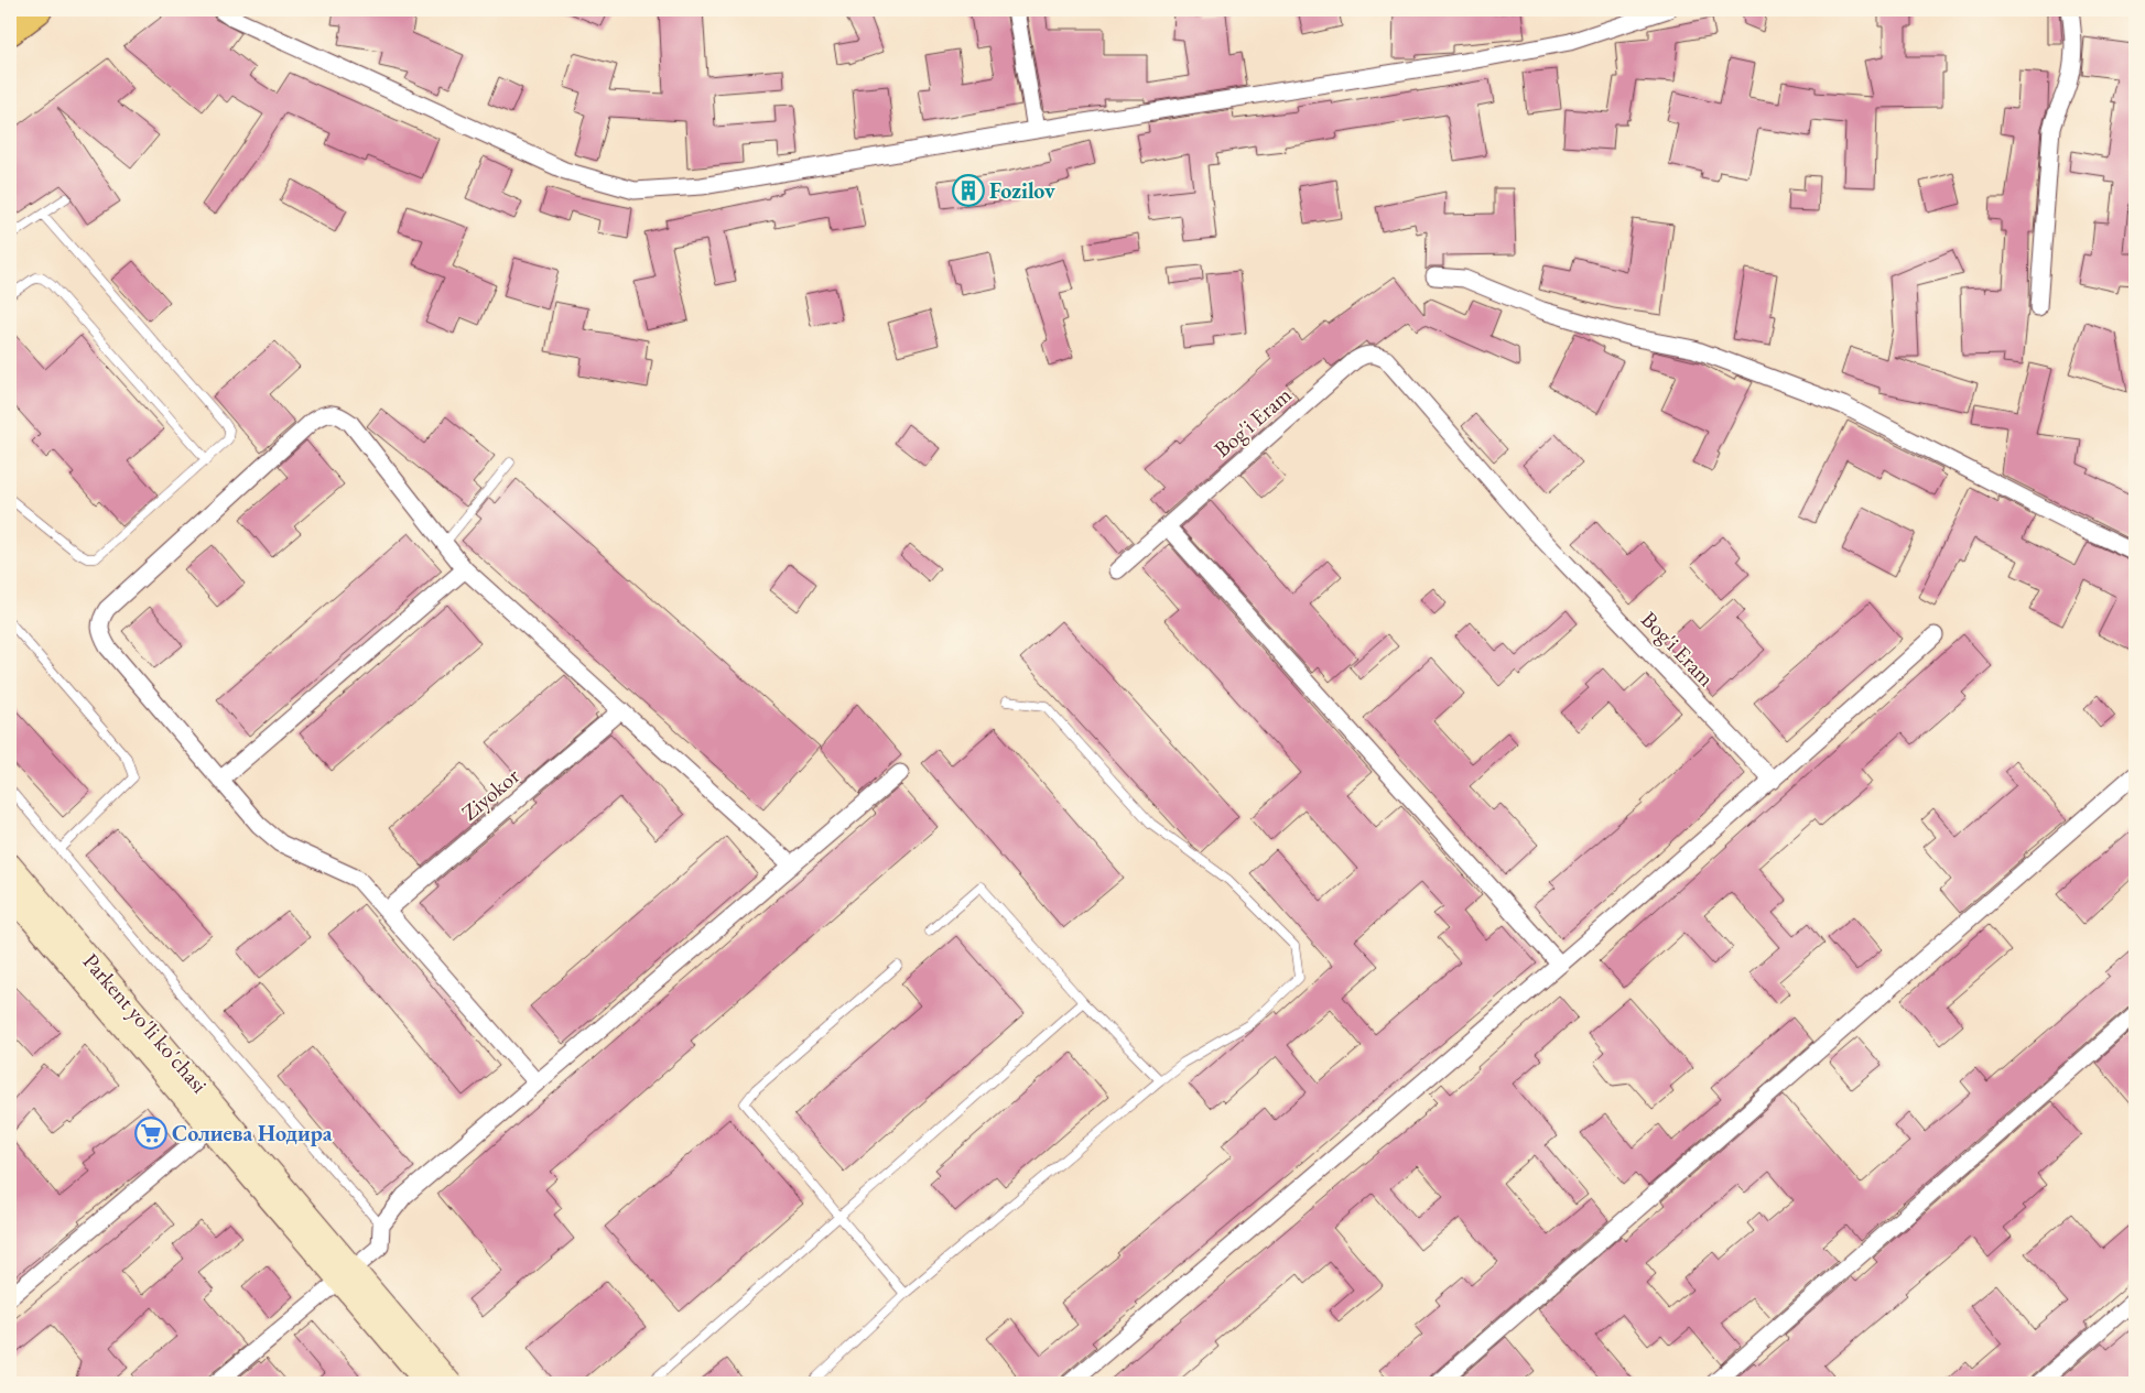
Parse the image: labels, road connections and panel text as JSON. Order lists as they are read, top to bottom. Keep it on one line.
{"streets":{"street":["Bog'i Eram","Ziyokor","Parkent yo'li ko'chasi"]},"places":{"building":["Fozilov"],"supermarket":["Солиева Нодира"]}}
